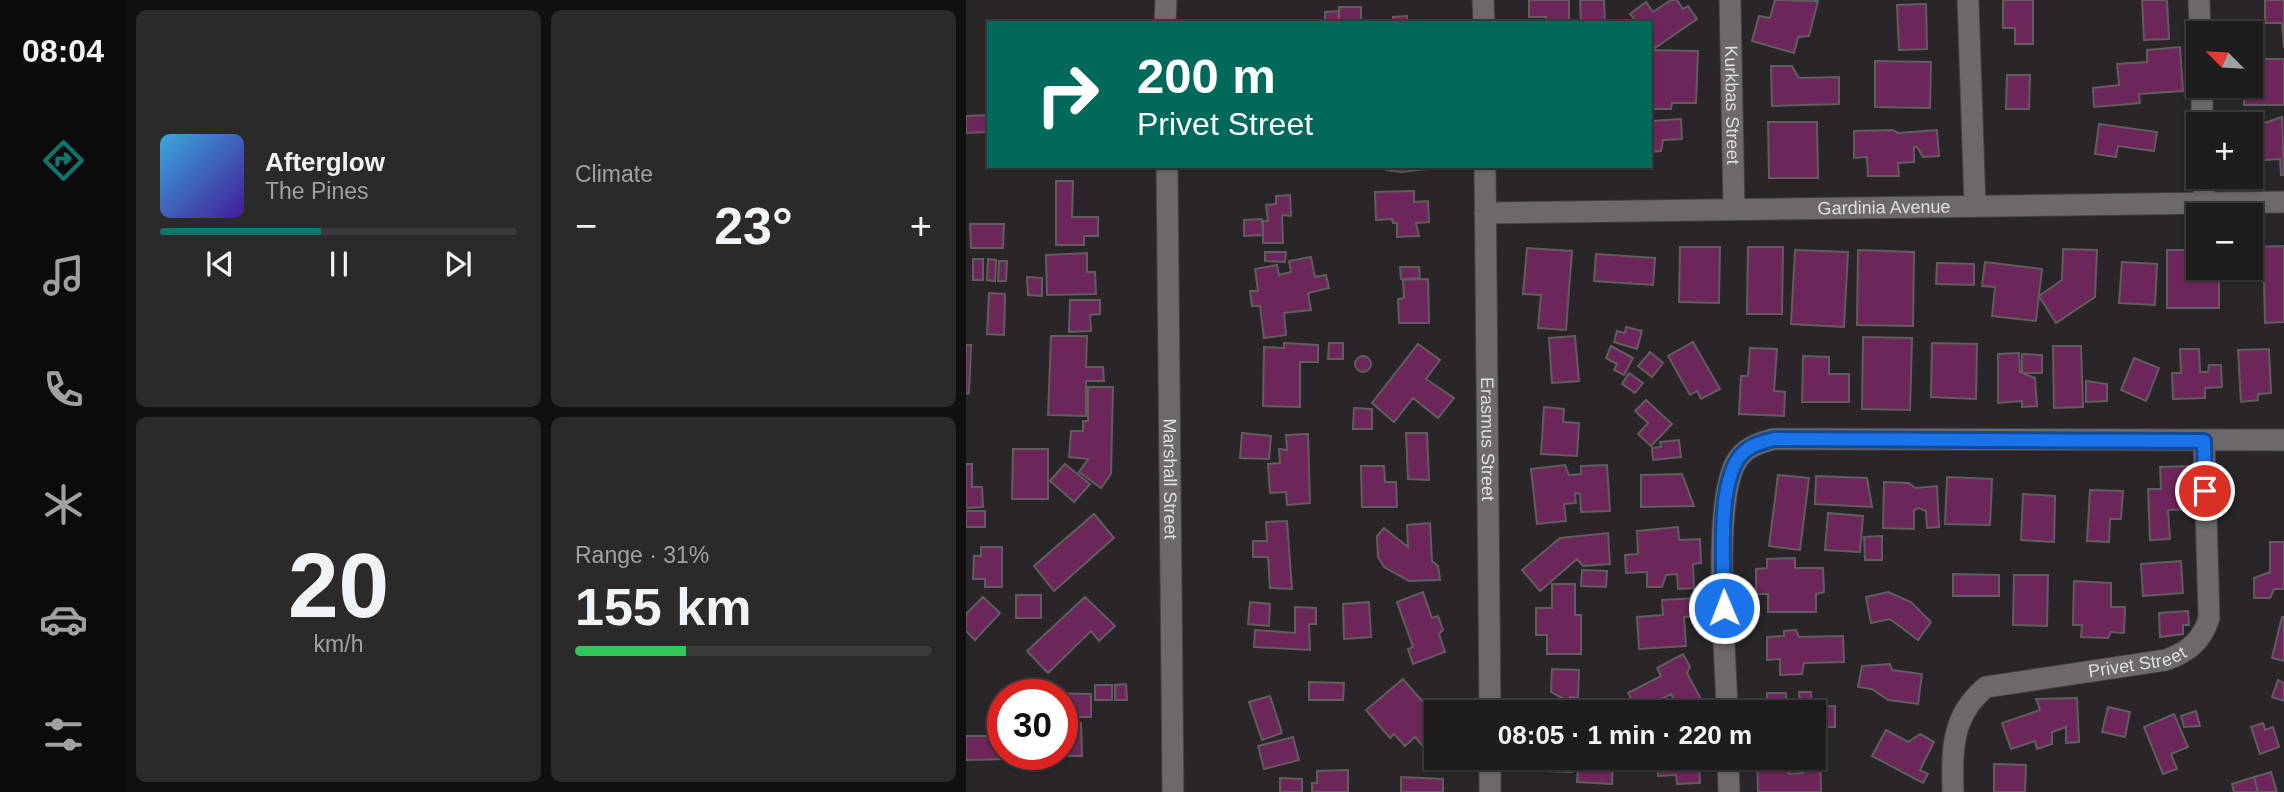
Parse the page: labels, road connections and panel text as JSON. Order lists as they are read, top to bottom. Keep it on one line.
{"streets":{"street":["Kurkbas Street","Gardinia Avenue","Erasmus Street","Marshall Street","Privet Street"]},"crossings":[["Kurkbas Street","Gardinia Avenue"],["Gardinia Avenue","Erasmus Street"]],"north":"top left","page":{"tabs":"08:04","tile":["Climate",["20","km/h"],["Range · 31%","155 km"]],"map_buttons":["+","−"],"turn":["200 m","Privet Street"],"song":["Afterglow","The Pines"],"heat":["−","23°","+"],"limit":"30","trip":"08:05 · 1 min · 220 m"}}
